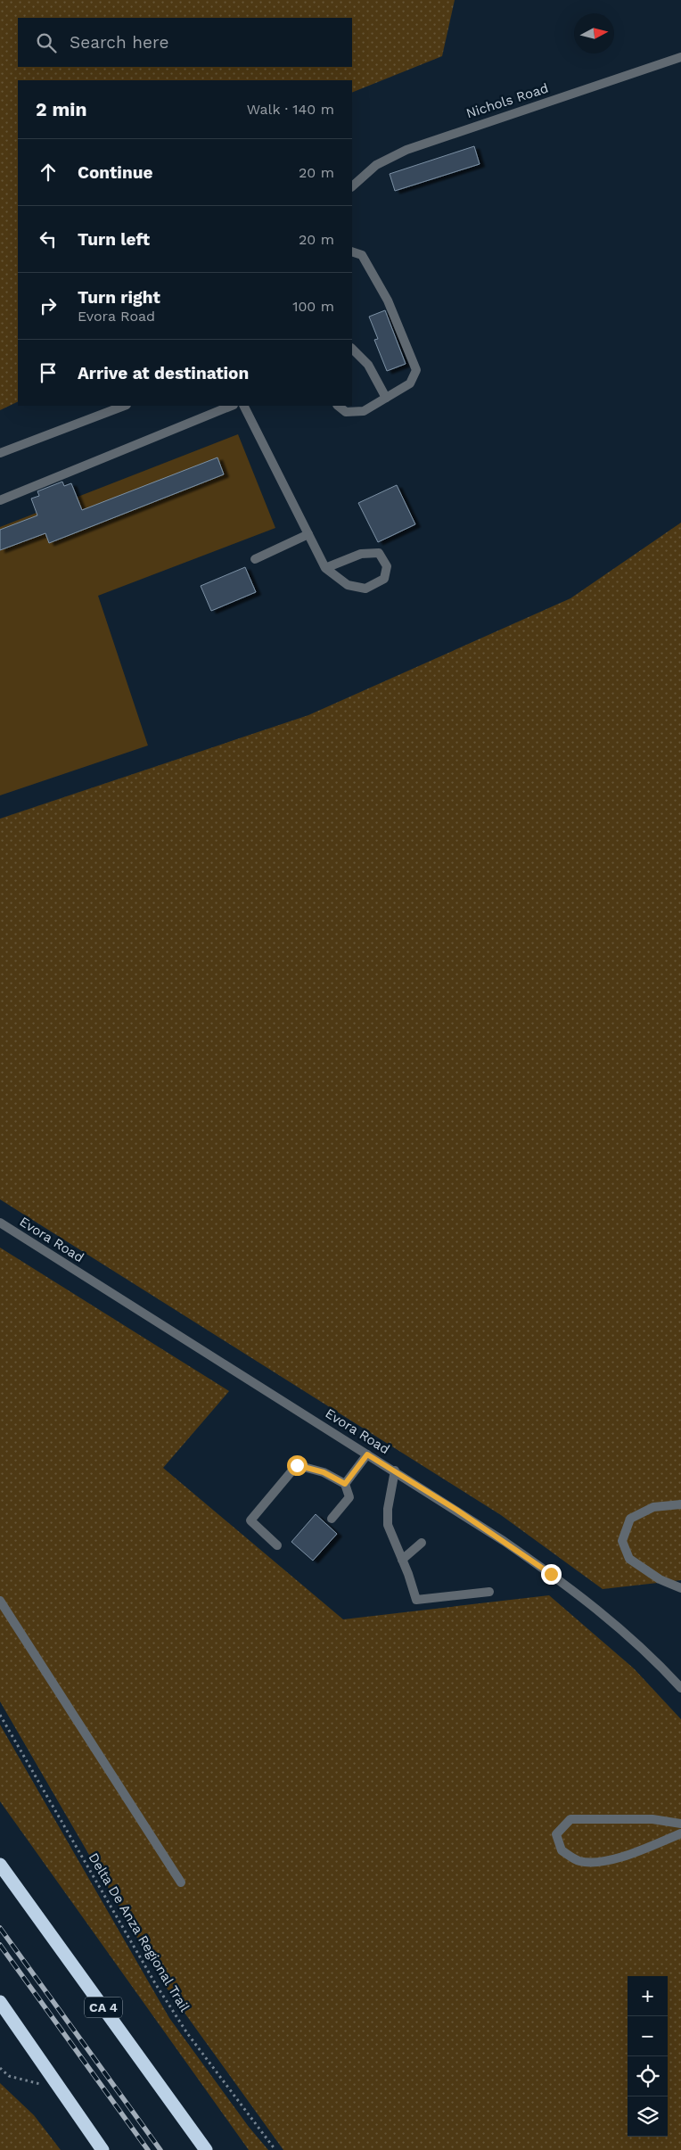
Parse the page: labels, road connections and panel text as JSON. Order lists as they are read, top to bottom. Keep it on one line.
{"streets":{"highway":["CA 4"],"street":["Nichols Road","Evora Road"],"path":["Delta De Anza Regional Trail"]},"north":"right","page":{"search":"Search here","heading":["2 min","Walk · 140 m"],"list":[["Continue","20 m"],["Turn left","20 m"],["Turn right","Evora Road","100 m"],"Arrive at destination"],"map_buttons":["+","−"]}}
